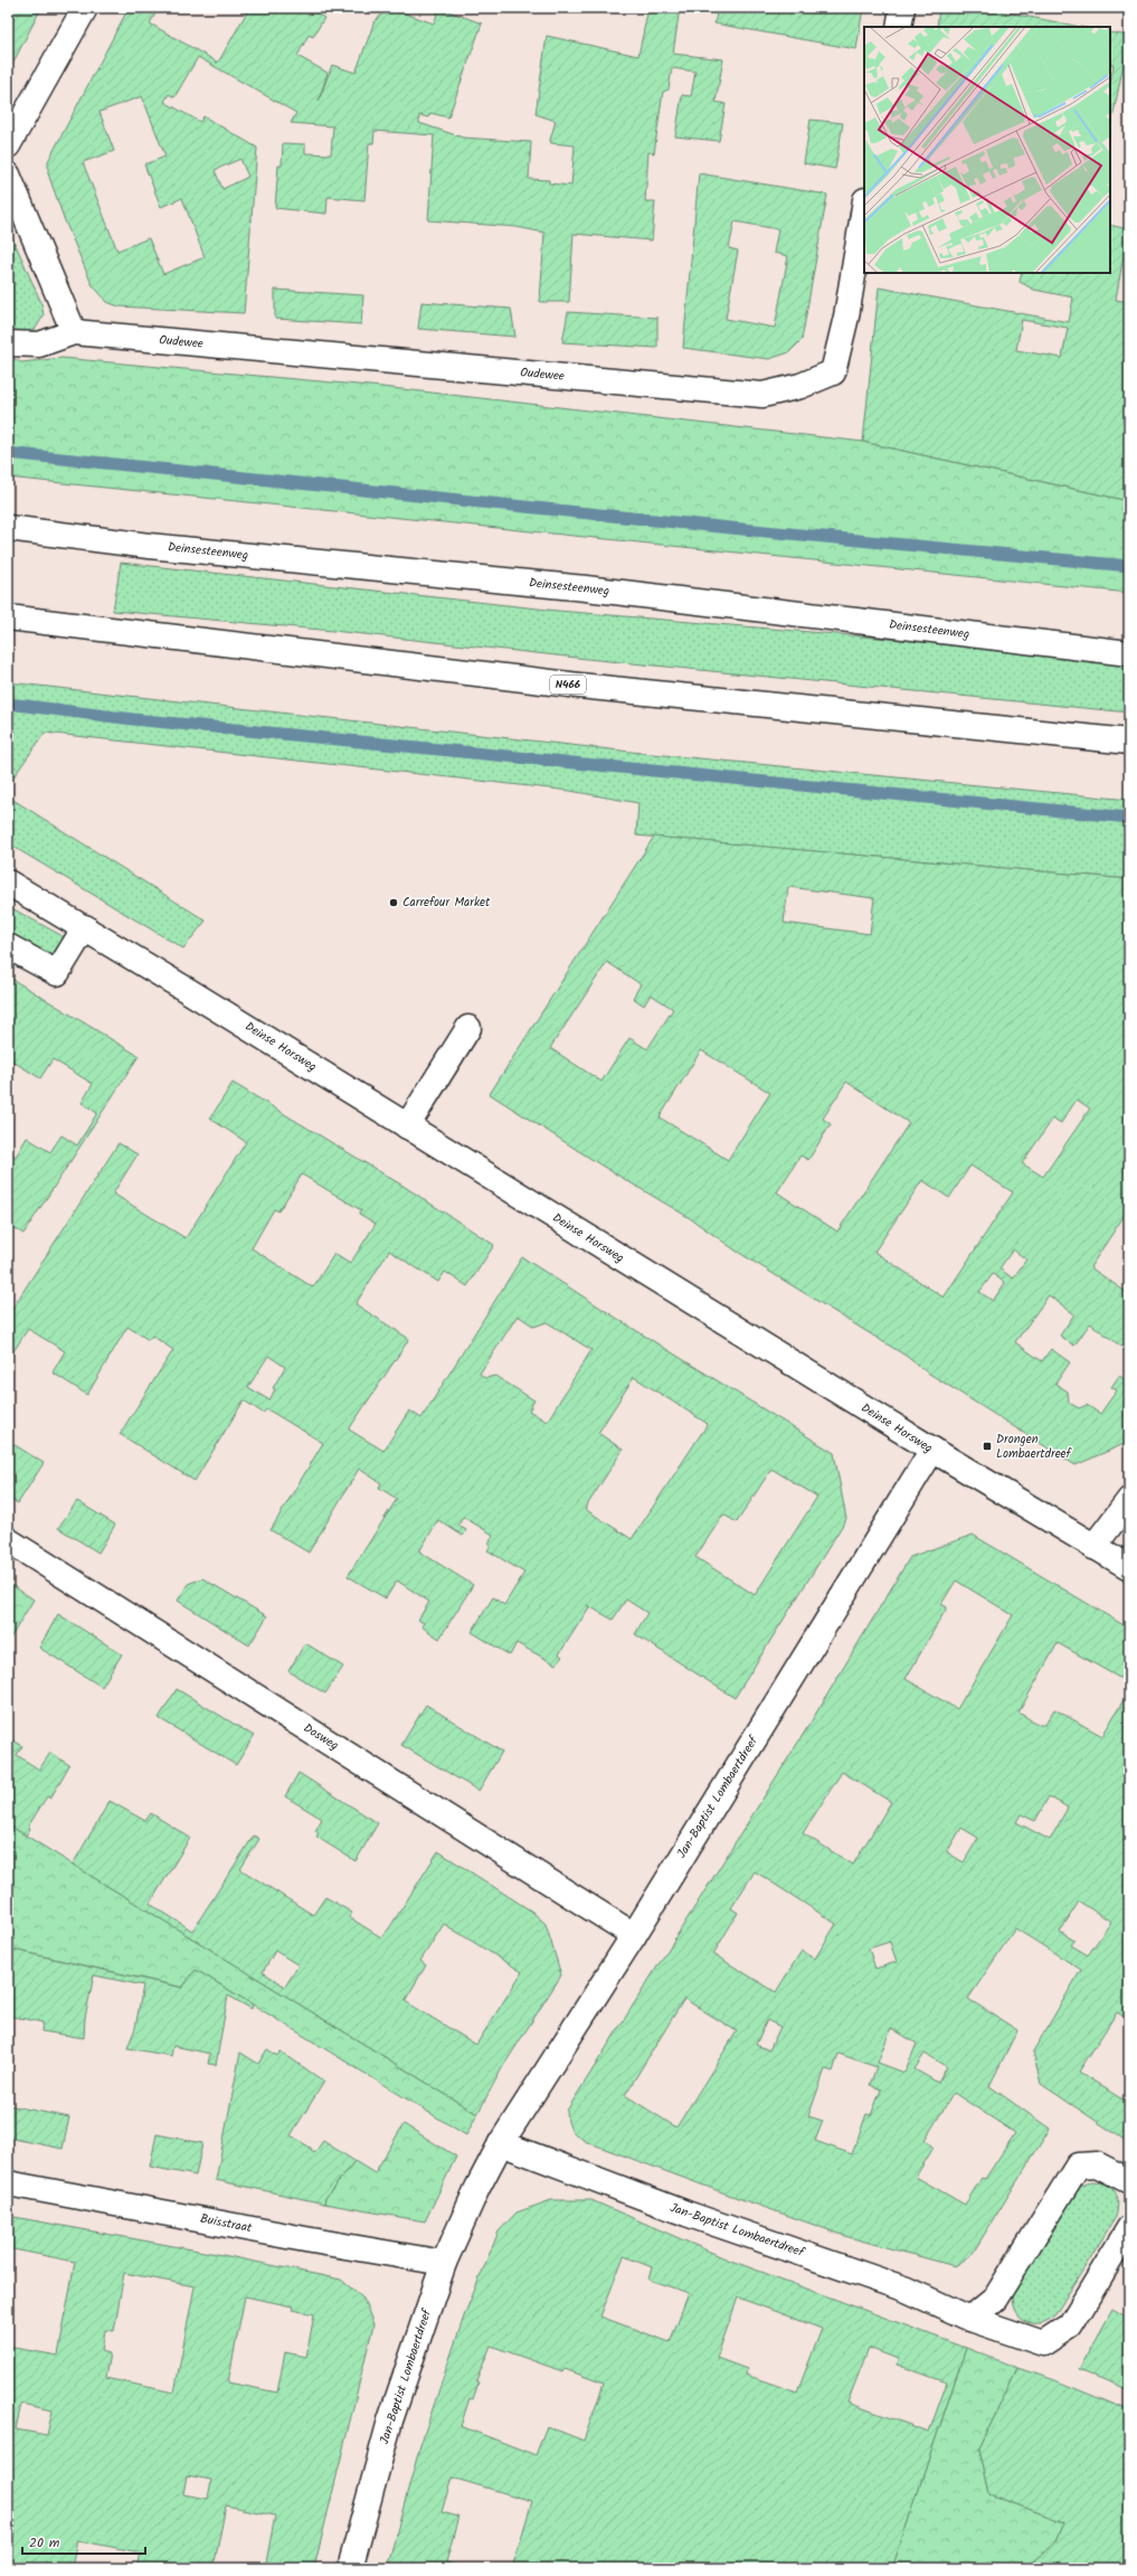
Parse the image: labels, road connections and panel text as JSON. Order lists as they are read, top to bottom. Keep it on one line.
{"streets":{"main road":["Oudewee","Deinsesteenweg","N466","Deinse Horsweg","Dosweg","Jan-Baptist Lombaertdreef","Buisstraat"]},"crossings":[["Deinse Horsweg","Jan-Baptist Lombaertdreef"],["Dosweg","Jan-Baptist Lombaertdreef"],["Jan-Baptist Lombaertdreef","Buisstraat"]],"places":{"other":["Carrefour Market"],"transit":["Drongen Lombaertdreef"]},"scale_bar":"20 m"}
